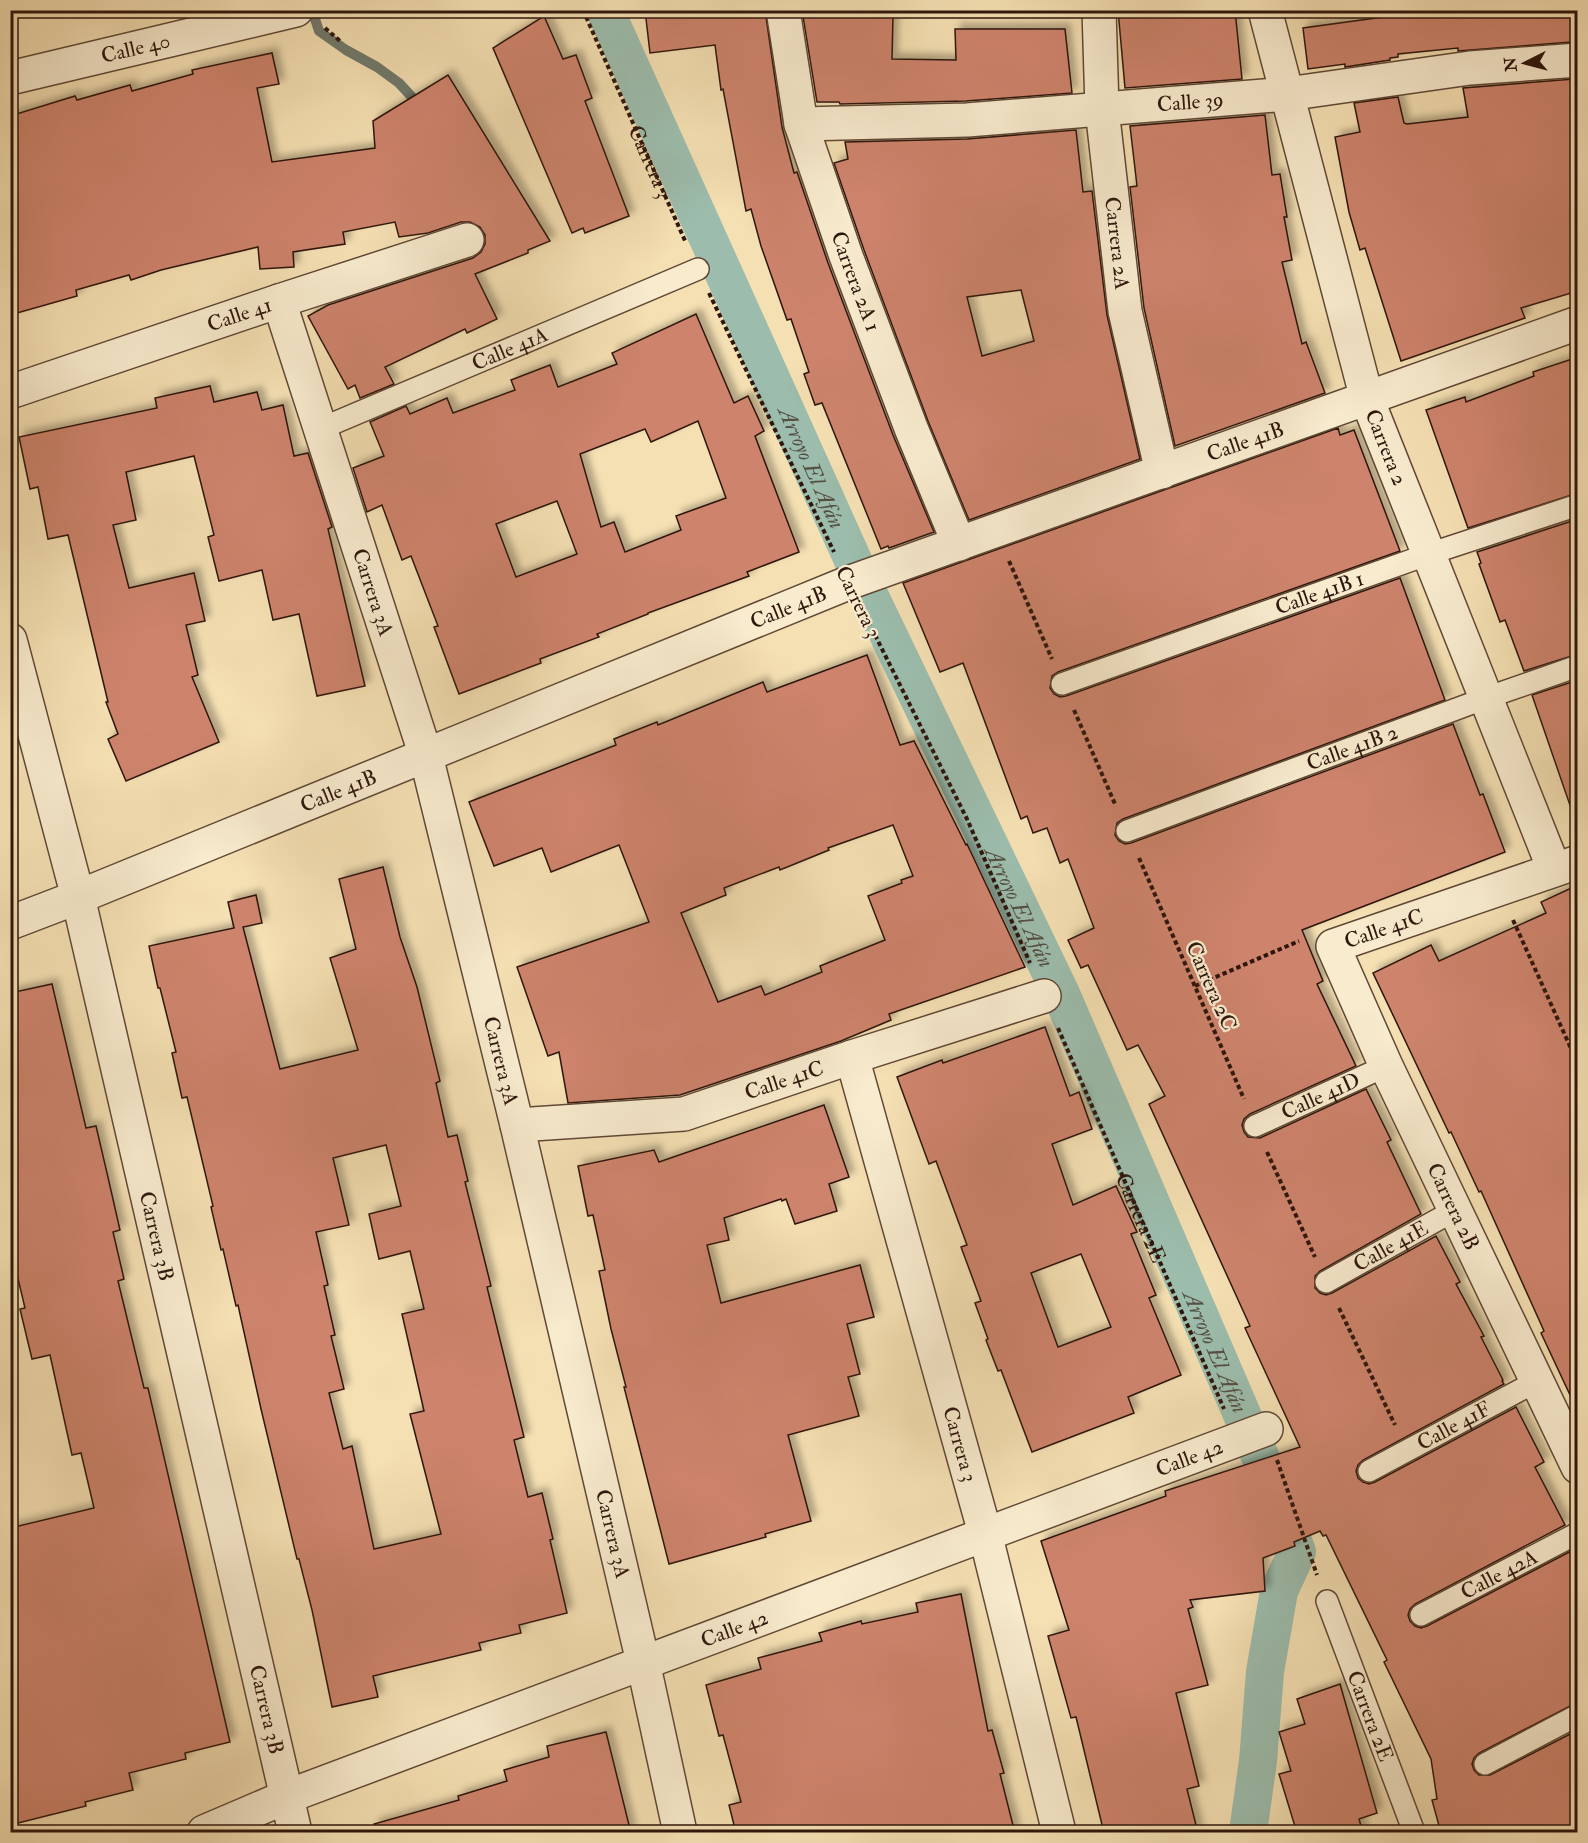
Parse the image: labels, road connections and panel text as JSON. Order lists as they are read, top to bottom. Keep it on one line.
{"streets":{"street":["Calle 40","Calle 39","Carrera 3","Carrera 2A","Carrera 2A 1","Calle 41","Calle 41B","Carrera 2","Carrera 3A","Calle 41C","Carrera 2B","Carrera 3B","Calle 42"],"lane":["Calle 41A","Calle 41B 1","Calle 41B 2","Calle 41D","Carrera 2E","Calle 41E","Calle 41F","Calle 42A"],"path":["Carrera 2C"]},"crossings":[["Calle 39","Carrera 2A"],["Calle 39","Carrera 2A 1"],["Calle 39","Carrera 2"],["Carrera 3","Calle 41A"],["Carrera 3","Calle 41B"],["Carrera 3","Calle 41C"],["Carrera 3","Carrera 2E"],["Carrera 3","Calle 42"],["Carrera 2A","Calle 41B"],["Carrera 2A 1","Calle 41B"],["Calle 41","Carrera 3A"],["Calle 41A","Carrera 3A"],["Calle 41B","Carrera 2"],["Calle 41B","Carrera 3A"],["Calle 41B","Carrera 2C"],["Calle 41B","Carrera 3B"],["Carrera 2","Calle 41B 1"],["Carrera 2","Calle 41B 2"],["Carrera 2","Calle 41C"],["Carrera 3A","Calle 41C"],["Carrera 3A","Calle 42"],["Calle 41B 1","Carrera 2C"],["Calle 41B 2","Carrera 2C"],["Calle 41C","Carrera 2C"],["Calle 41C","Carrera 2B"],["Calle 41C","Carrera 2E"],["Carrera 2C","Calle 41D"],["Carrera 2C","Calle 41E"],["Carrera 2C","Calle 41F"],["Calle 41D","Carrera 2B"],["Carrera 2B","Calle 41E"],["Carrera 2B","Calle 41F"],["Carrera 2E","Calle 42"],["Carrera 3B","Calle 42"]],"water":["Arroyo El Afán"],"north":"left"}
